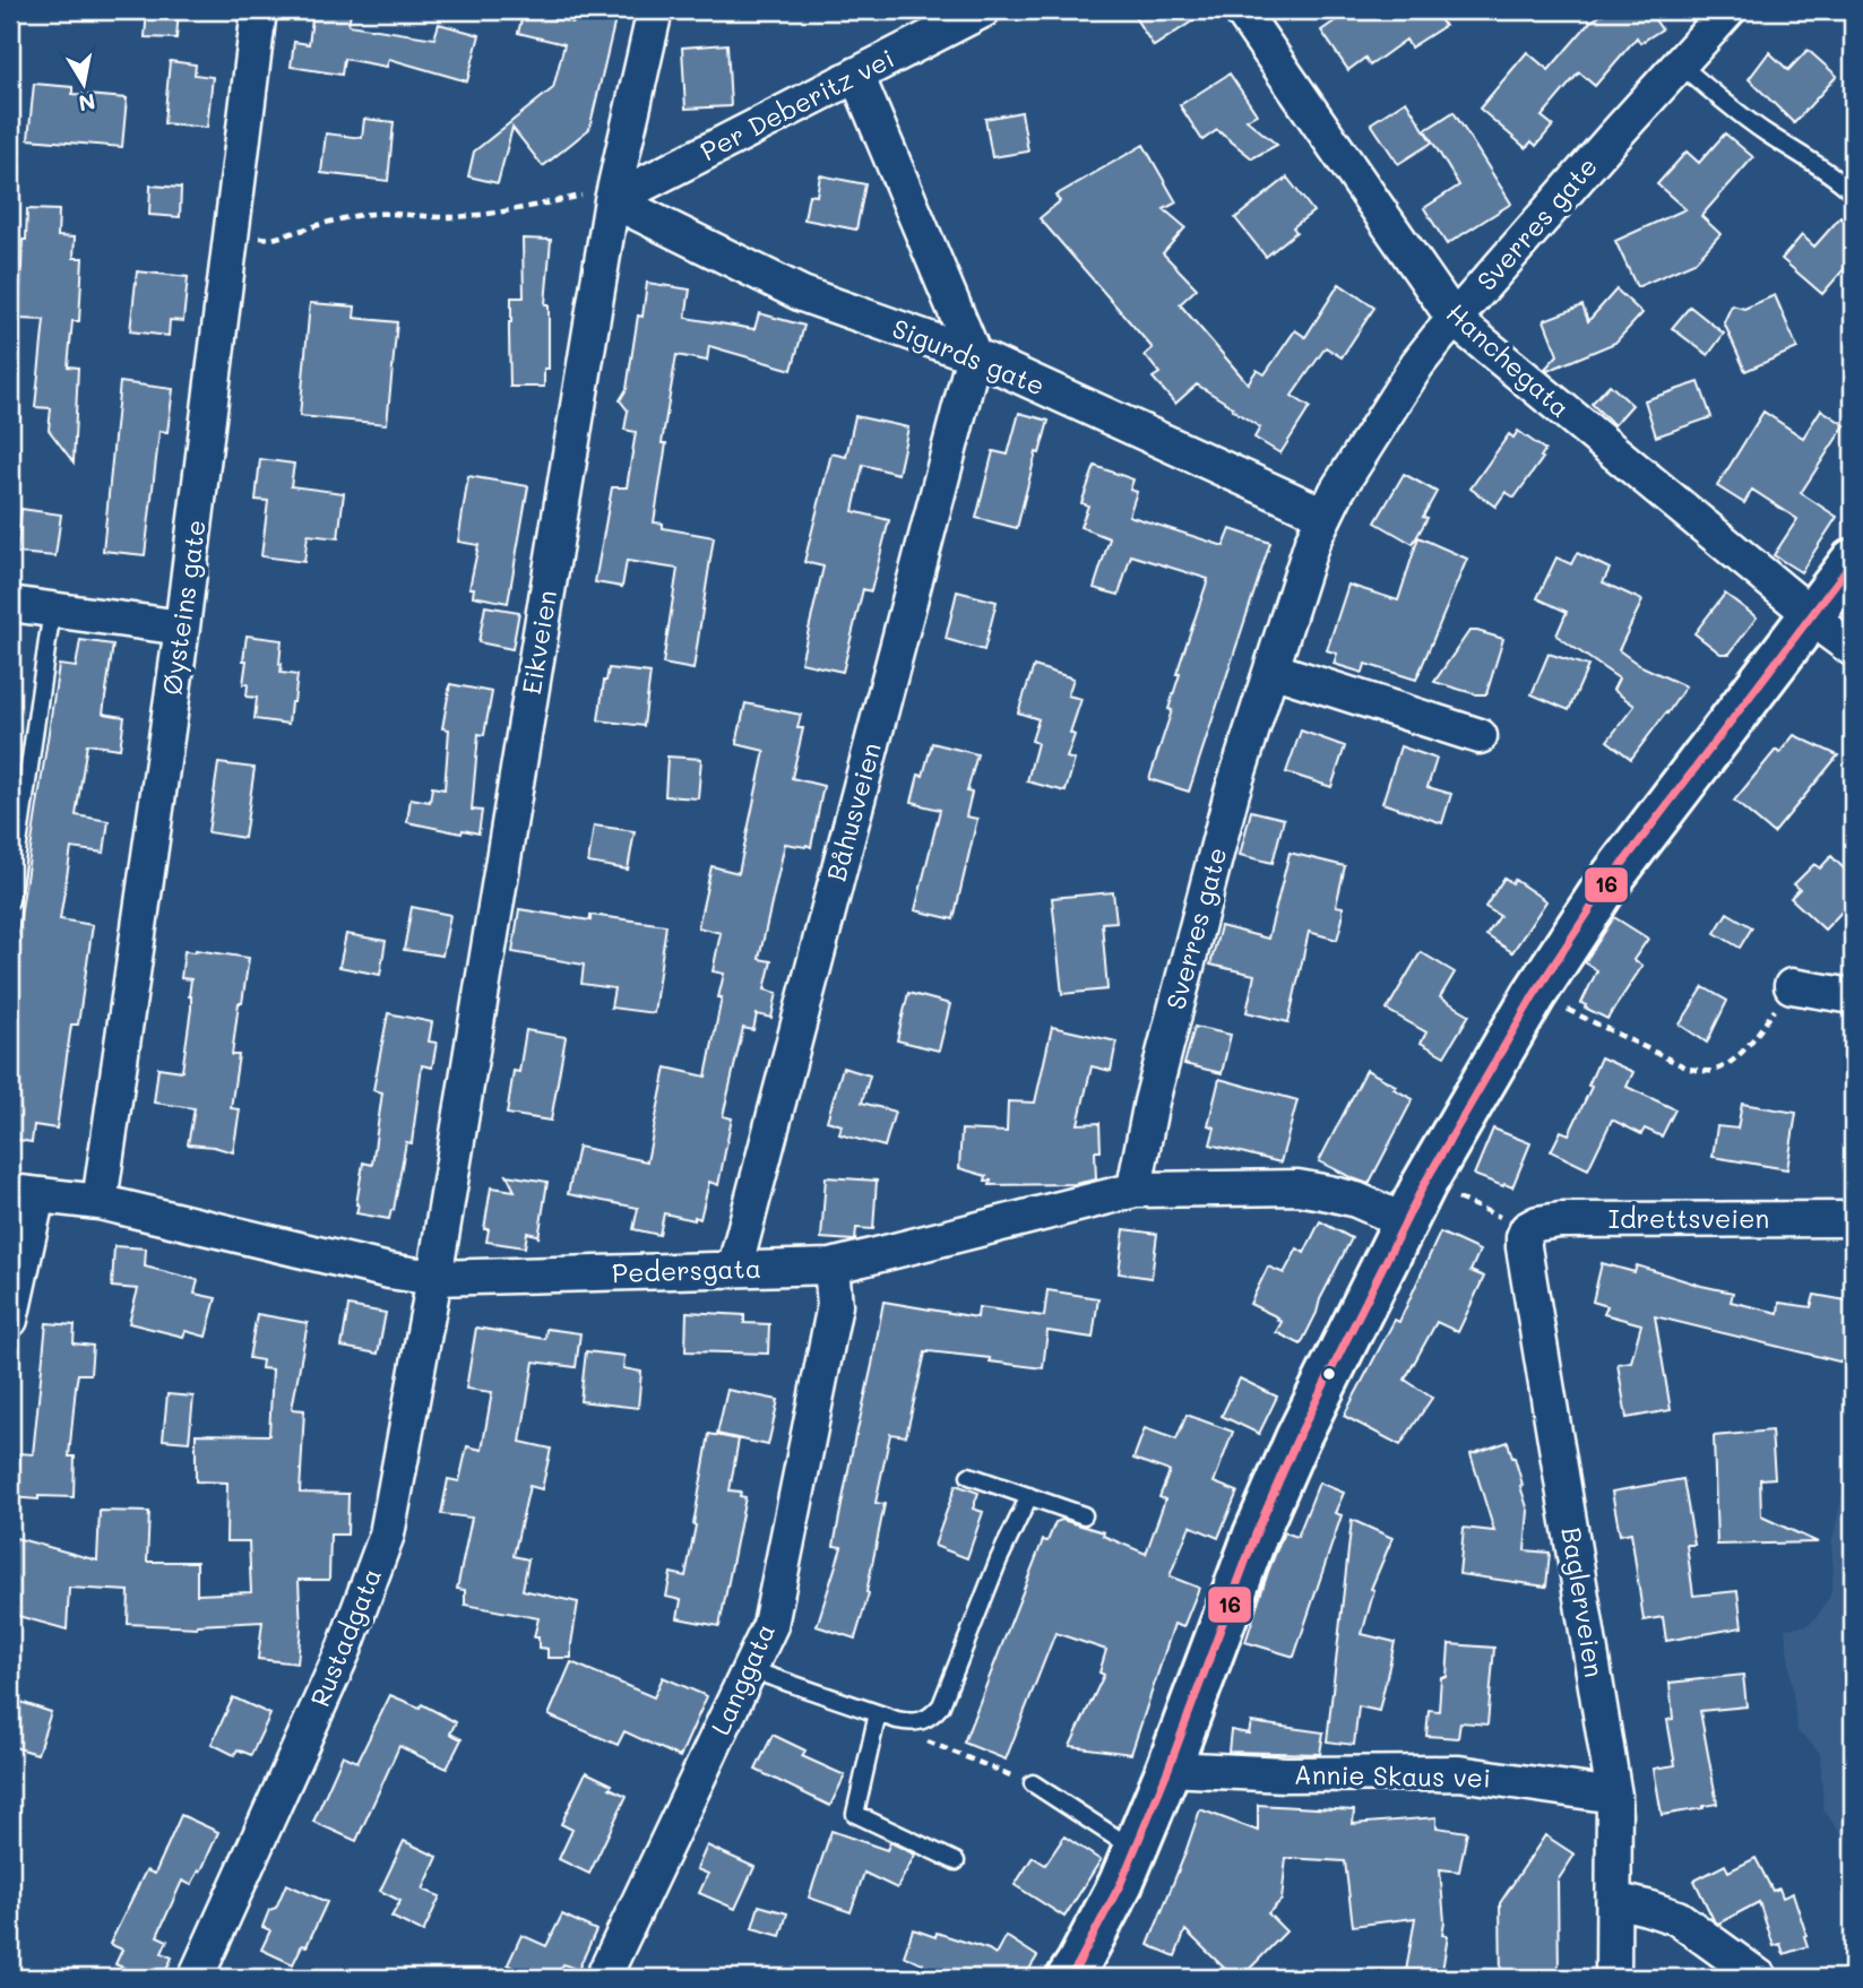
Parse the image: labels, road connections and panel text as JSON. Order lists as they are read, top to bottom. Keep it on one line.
{"streets":{"street":["Per Deberitz vei","Sverres gate","Sigurds gate","Hanchegata","Øysteins gate","Eikveien","Båhusveien","Idrettsveien","Pedersgata","Baglerveien","Rustadgata","Langgata","Annie Skaus vei"]},"crossings":[["Per Deberitz vei","Sigurds gate"],["Per Deberitz vei","Eikveien"],["Sverres gate","Sigurds gate"],["Sverres gate","Hanchegata"],["Sverres gate","Pedersgata"],["Sigurds gate","Eikveien"],["Sigurds gate","Båhusveien"],["Øysteins gate","Pedersgata"],["Eikveien","Pedersgata"],["Eikveien","Rustadgata"],["Båhusveien","Pedersgata"],["Idrettsveien","Baglerveien"],["Pedersgata","Rustadgata"],["Pedersgata","Langgata"],["Baglerveien","Annie Skaus vei"]],"lines":["transit line 16"],"north":"bottom"}
